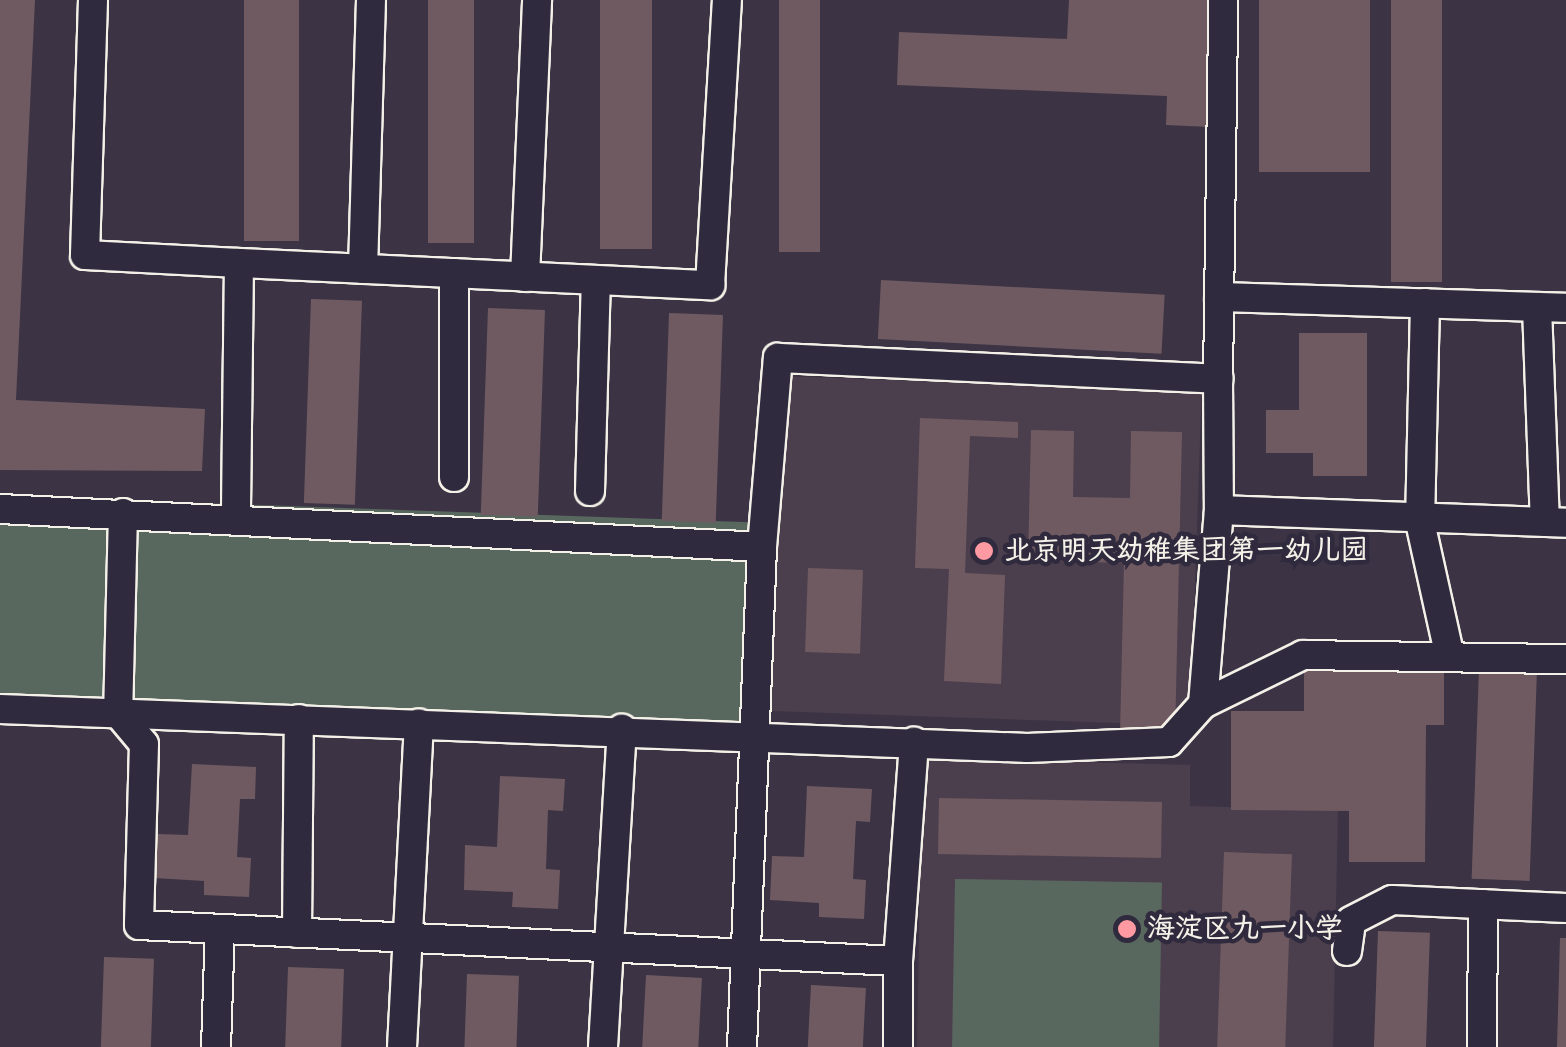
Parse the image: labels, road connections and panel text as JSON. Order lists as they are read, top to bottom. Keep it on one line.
{"places":["北京明天幼稚集团第一幼儿园","海淀区九一小学"]}
